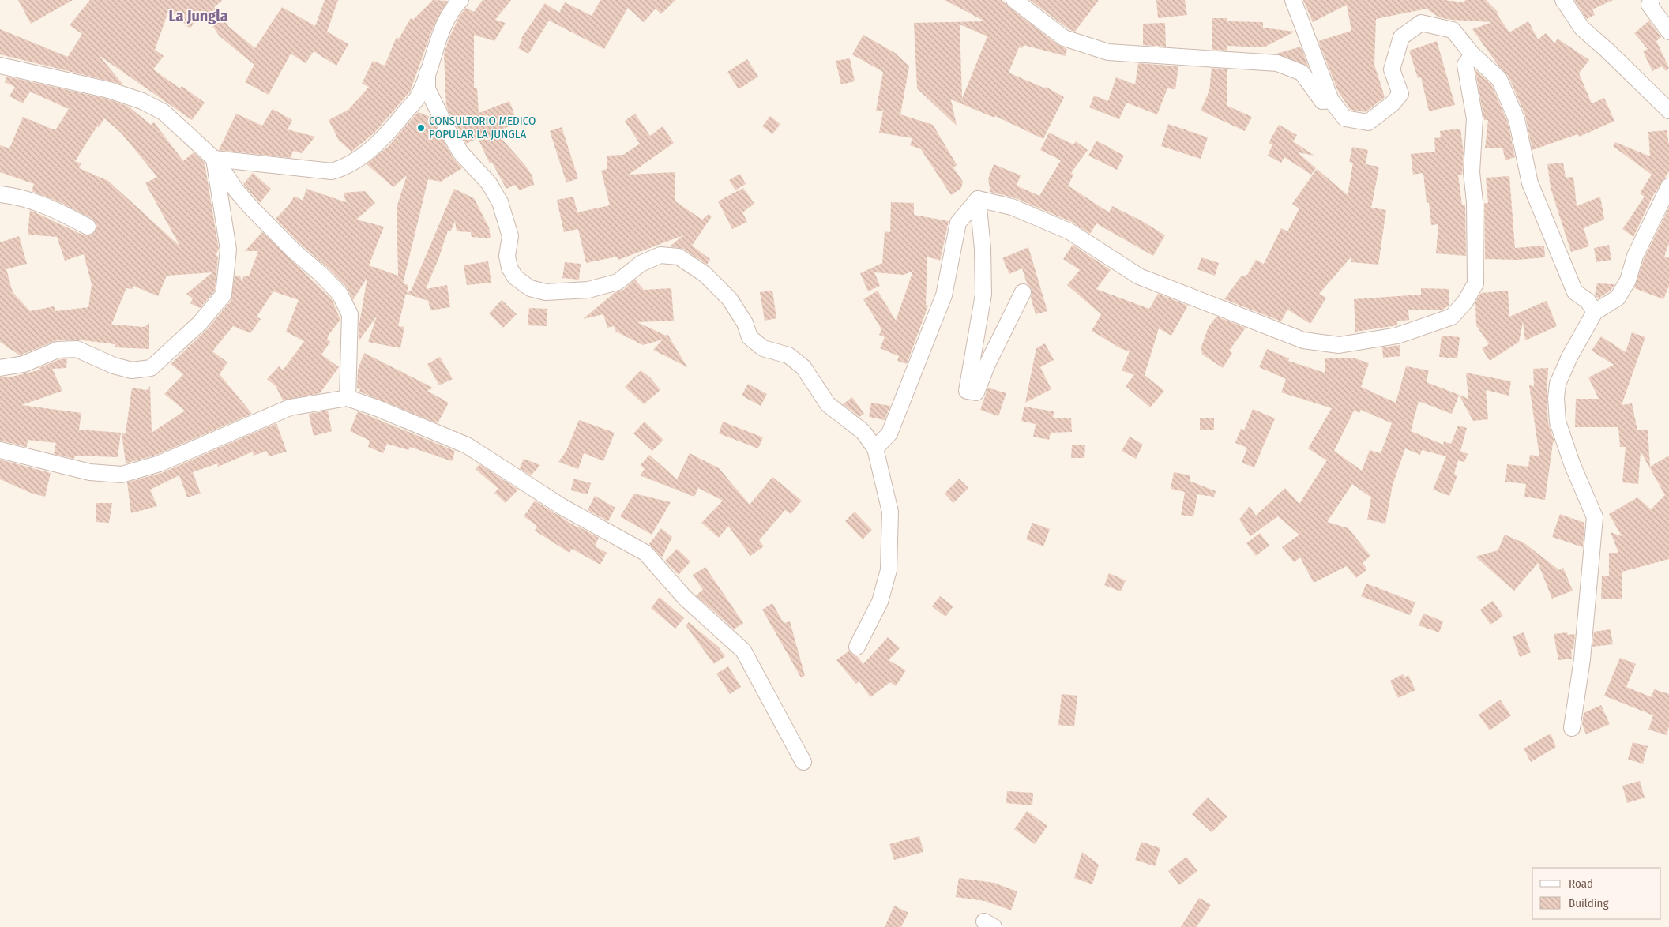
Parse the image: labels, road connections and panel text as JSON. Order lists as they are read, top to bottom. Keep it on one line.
{"districts":["La Jungla"],"places":["CONSULTORIO MEDICO POPULAR LA JUNGLA"],"legend":["Road","Building"]}
